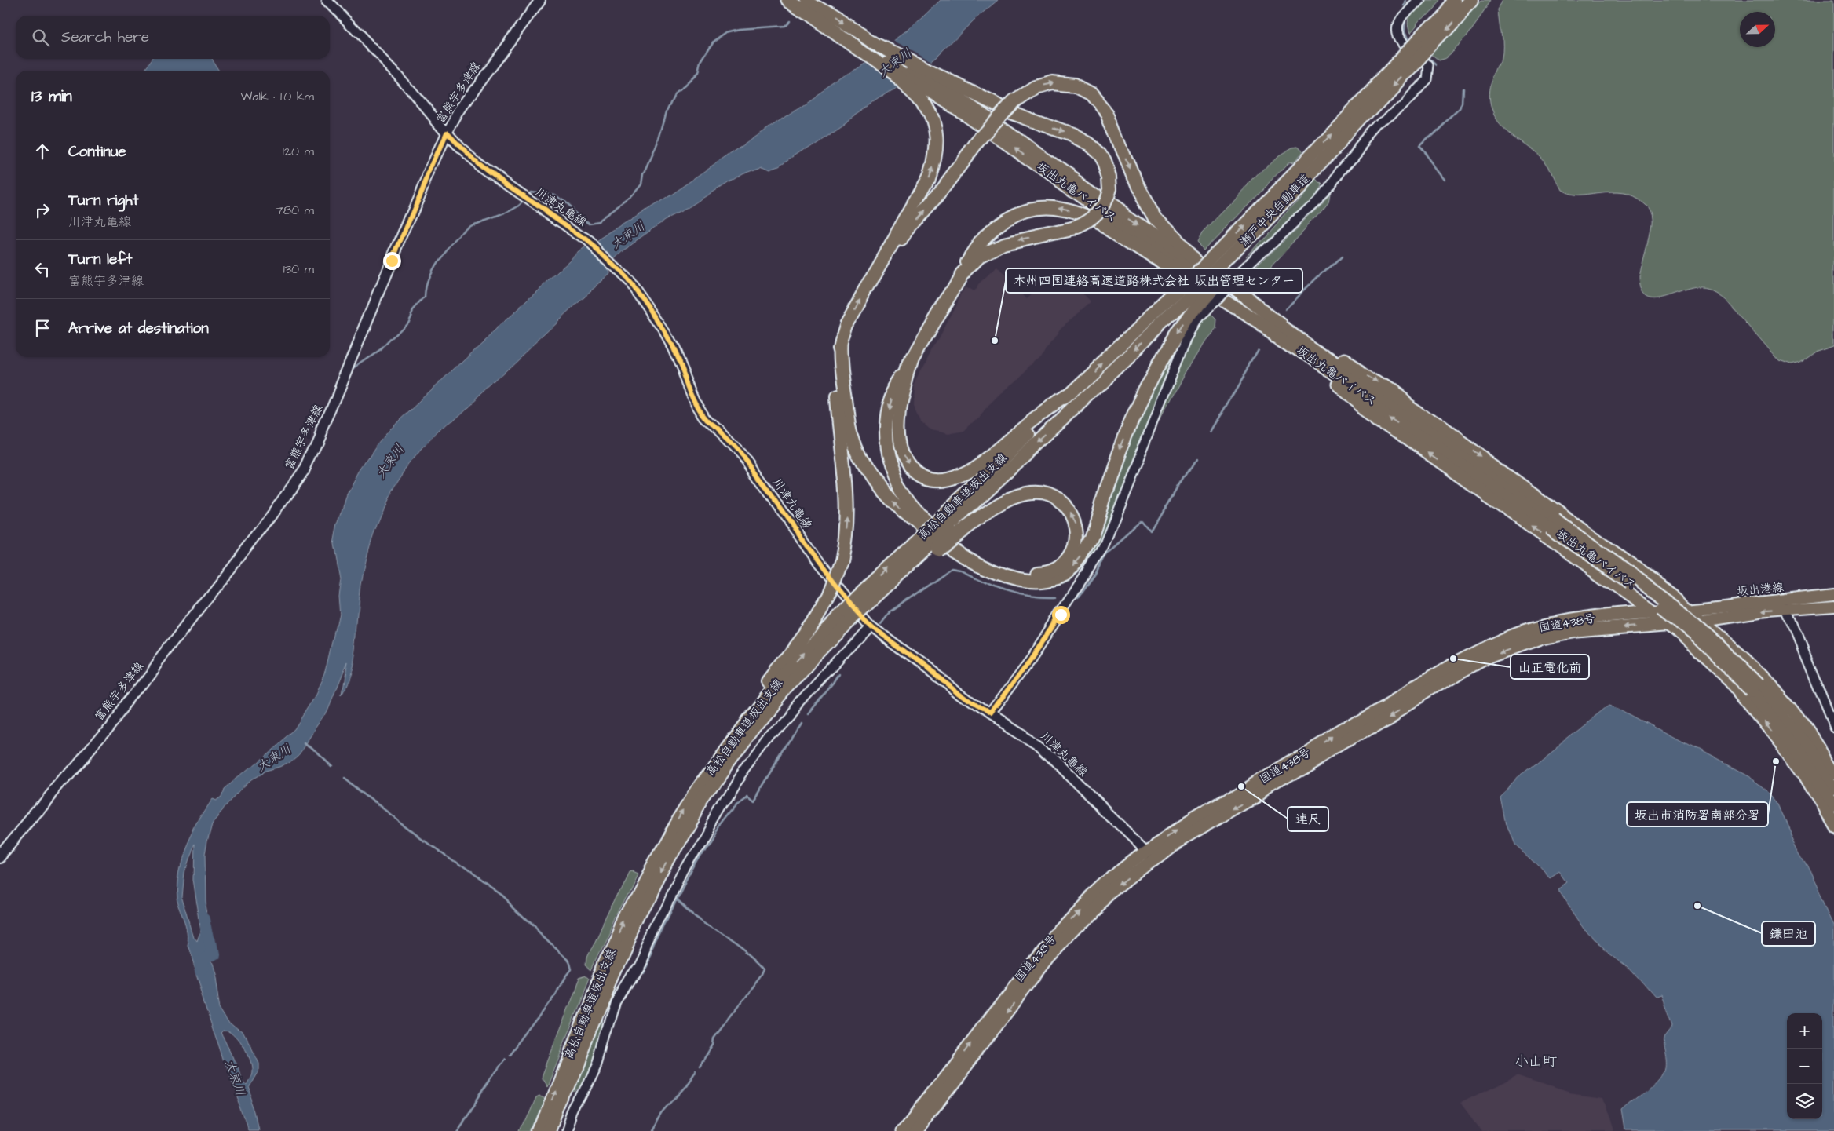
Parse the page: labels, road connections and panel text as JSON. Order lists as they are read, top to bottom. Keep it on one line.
{"streets":{"highway":["坂出丸亀バイパス","瀬戸中央自動車道","高松自動車道坂出支線","国道438号"],"main road":["富熊宇多津線","川津丸亀線","坂出港線"]},"crossings":[["富熊宇多津線","川津丸亀線"],["川津丸亀線","国道438号"],["瀬戸中央自動車道","高松自動車道坂出支線"],["坂出港線","国道438号"]],"districts":["小山町"],"water":["大束川"],"places":["本州四国連絡高速道路株式会社 坂出管理センター","山正電化前","坂出市消防署南部分署","連尺","鎌田池"],"north":"right","page":{"search":"Search here","heading":["13 min","Walk · 1.0 km"],"list":[["Continue","120 m"],["Turn right","川津丸亀線","780 m"],["Turn left","富熊宇多津線","130 m"],"Arrive at destination"],"map_buttons":["+","−"]}}
